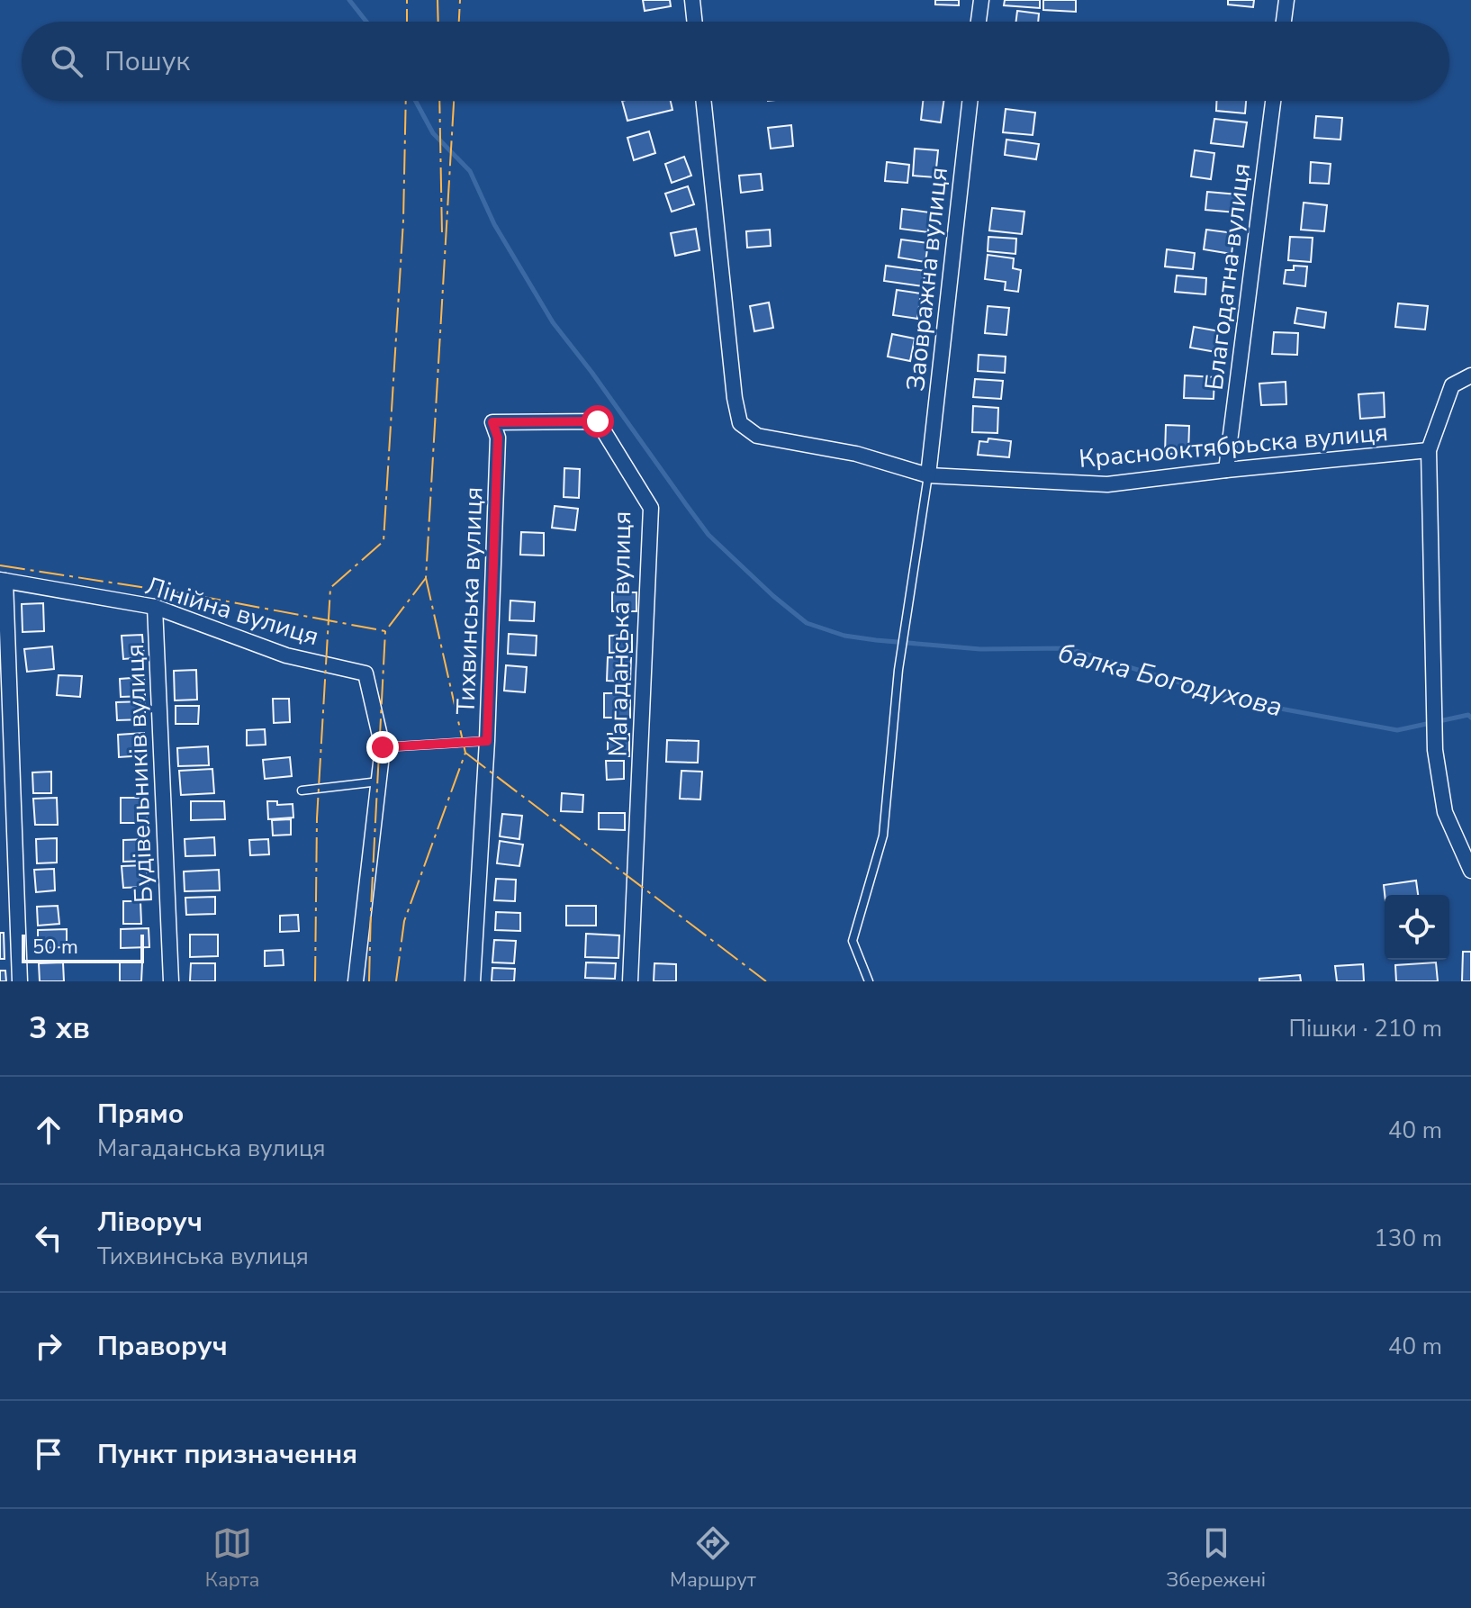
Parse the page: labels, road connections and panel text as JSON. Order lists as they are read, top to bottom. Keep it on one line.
{"streets":{"street":["Благодатна вулиця","Заовражна вулиця","Краснооктябрьска вулиця","Тихвинська вулиця","Лінійна вулиця","Магаданська вулиця","Будівельників вулиця"]},"crossings":[["Благодатна вулиця","Краснооктябрьска вулиця"],["Заовражна вулиця","Краснооктябрьска вулиця"],["Тихвинська вулиця","Магаданська вулиця"],["Лінійна вулиця","Будівельників вулиця"]],"water":["балка Богодухова"],"scale_bar":"50 m","page":{"search":"Пошук","scale":"50 m","heading":["3 хв","Пішки · 210 m"],"list":[["Прямо","Магаданська вулиця","40 m"],["Ліворуч","Тихвинська вулиця","130 m"],["Праворуч","40 m"],"Пункт призначення"],"nav":["Карта","Маршрут","Збережені"]}}
